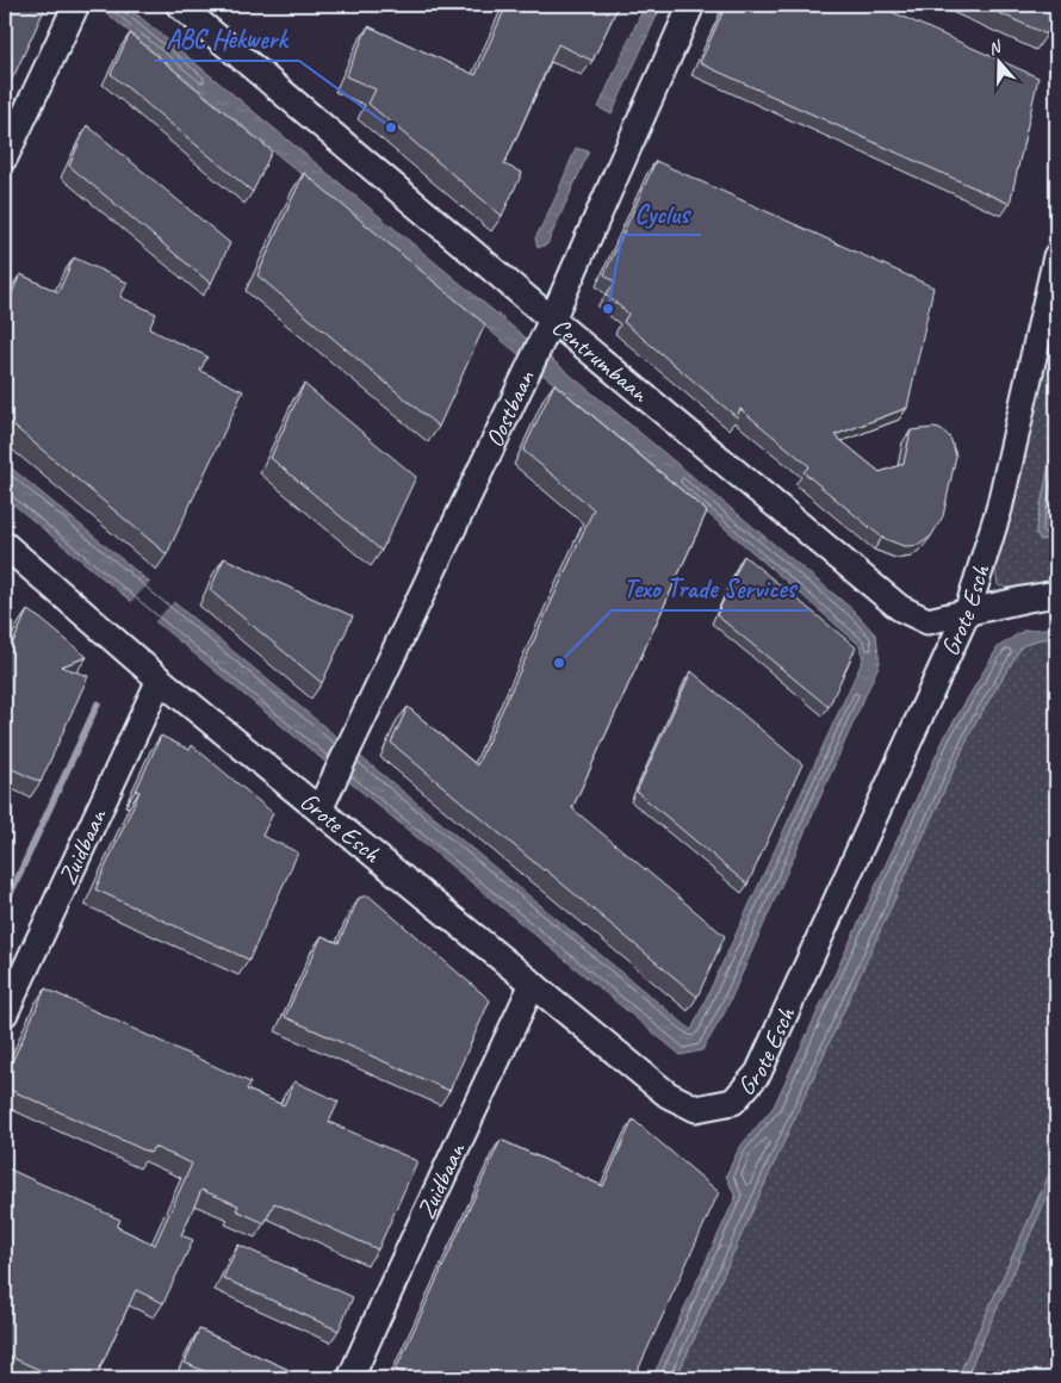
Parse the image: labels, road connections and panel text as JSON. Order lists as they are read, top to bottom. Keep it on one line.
{"streets":{"street":["Centrumbaan","Oostbaan","Grote Esch","Zuidbaan"]},"crossings":[["Centrumbaan","Oostbaan"],["Centrumbaan","Grote Esch"],["Oostbaan","Grote Esch"],["Grote Esch","Zuidbaan"]],"places":["ABC Hekwerk","Cyclus","Texo Trade Services"],"north":"top"}
